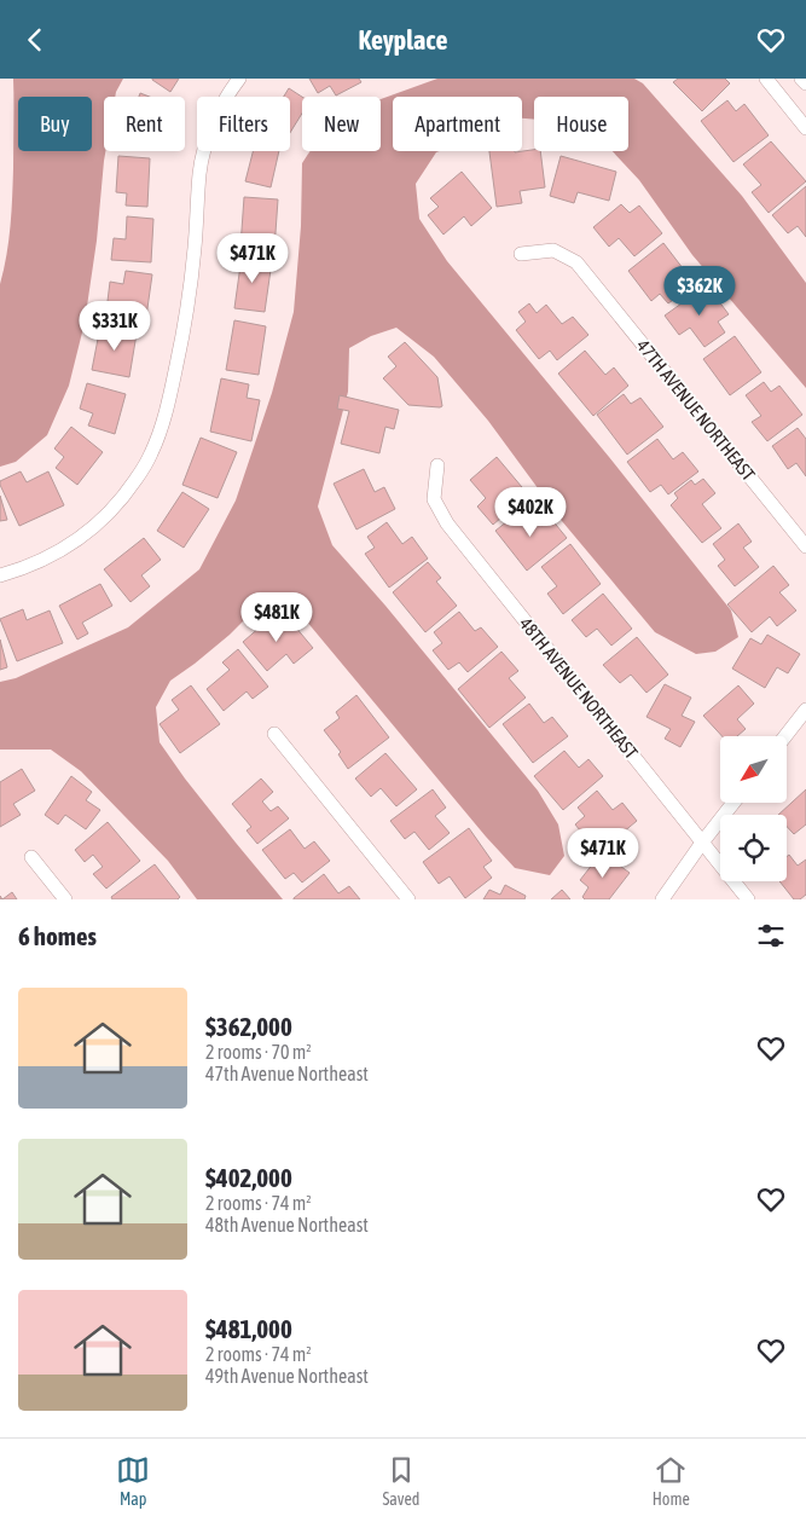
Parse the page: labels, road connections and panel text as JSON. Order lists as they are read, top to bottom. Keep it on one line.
{"streets":{"street":["47TH AVENUE NORTHEAST","48TH AVENUE NORTHEAST"]},"north":"bottom left","page":{"header":"Keyplace","chip":["Buy","Rent","Filters","New","Apartment","House"],"price":["$471K","$362K","$331K","$402K","$481K","$471K"],"heading":"6 homes","list":[{"name":"$362,000","note":"2 rooms · 70 m² · 47th Avenue Northeast"},{"name":"$402,000","note":"2 rooms · 74 m² · 48th Avenue Northeast"},{"name":"$481,000","note":"2 rooms · 74 m² · 49th Avenue Northeast"}],"tabs":["Map","Saved","Home"]}}
